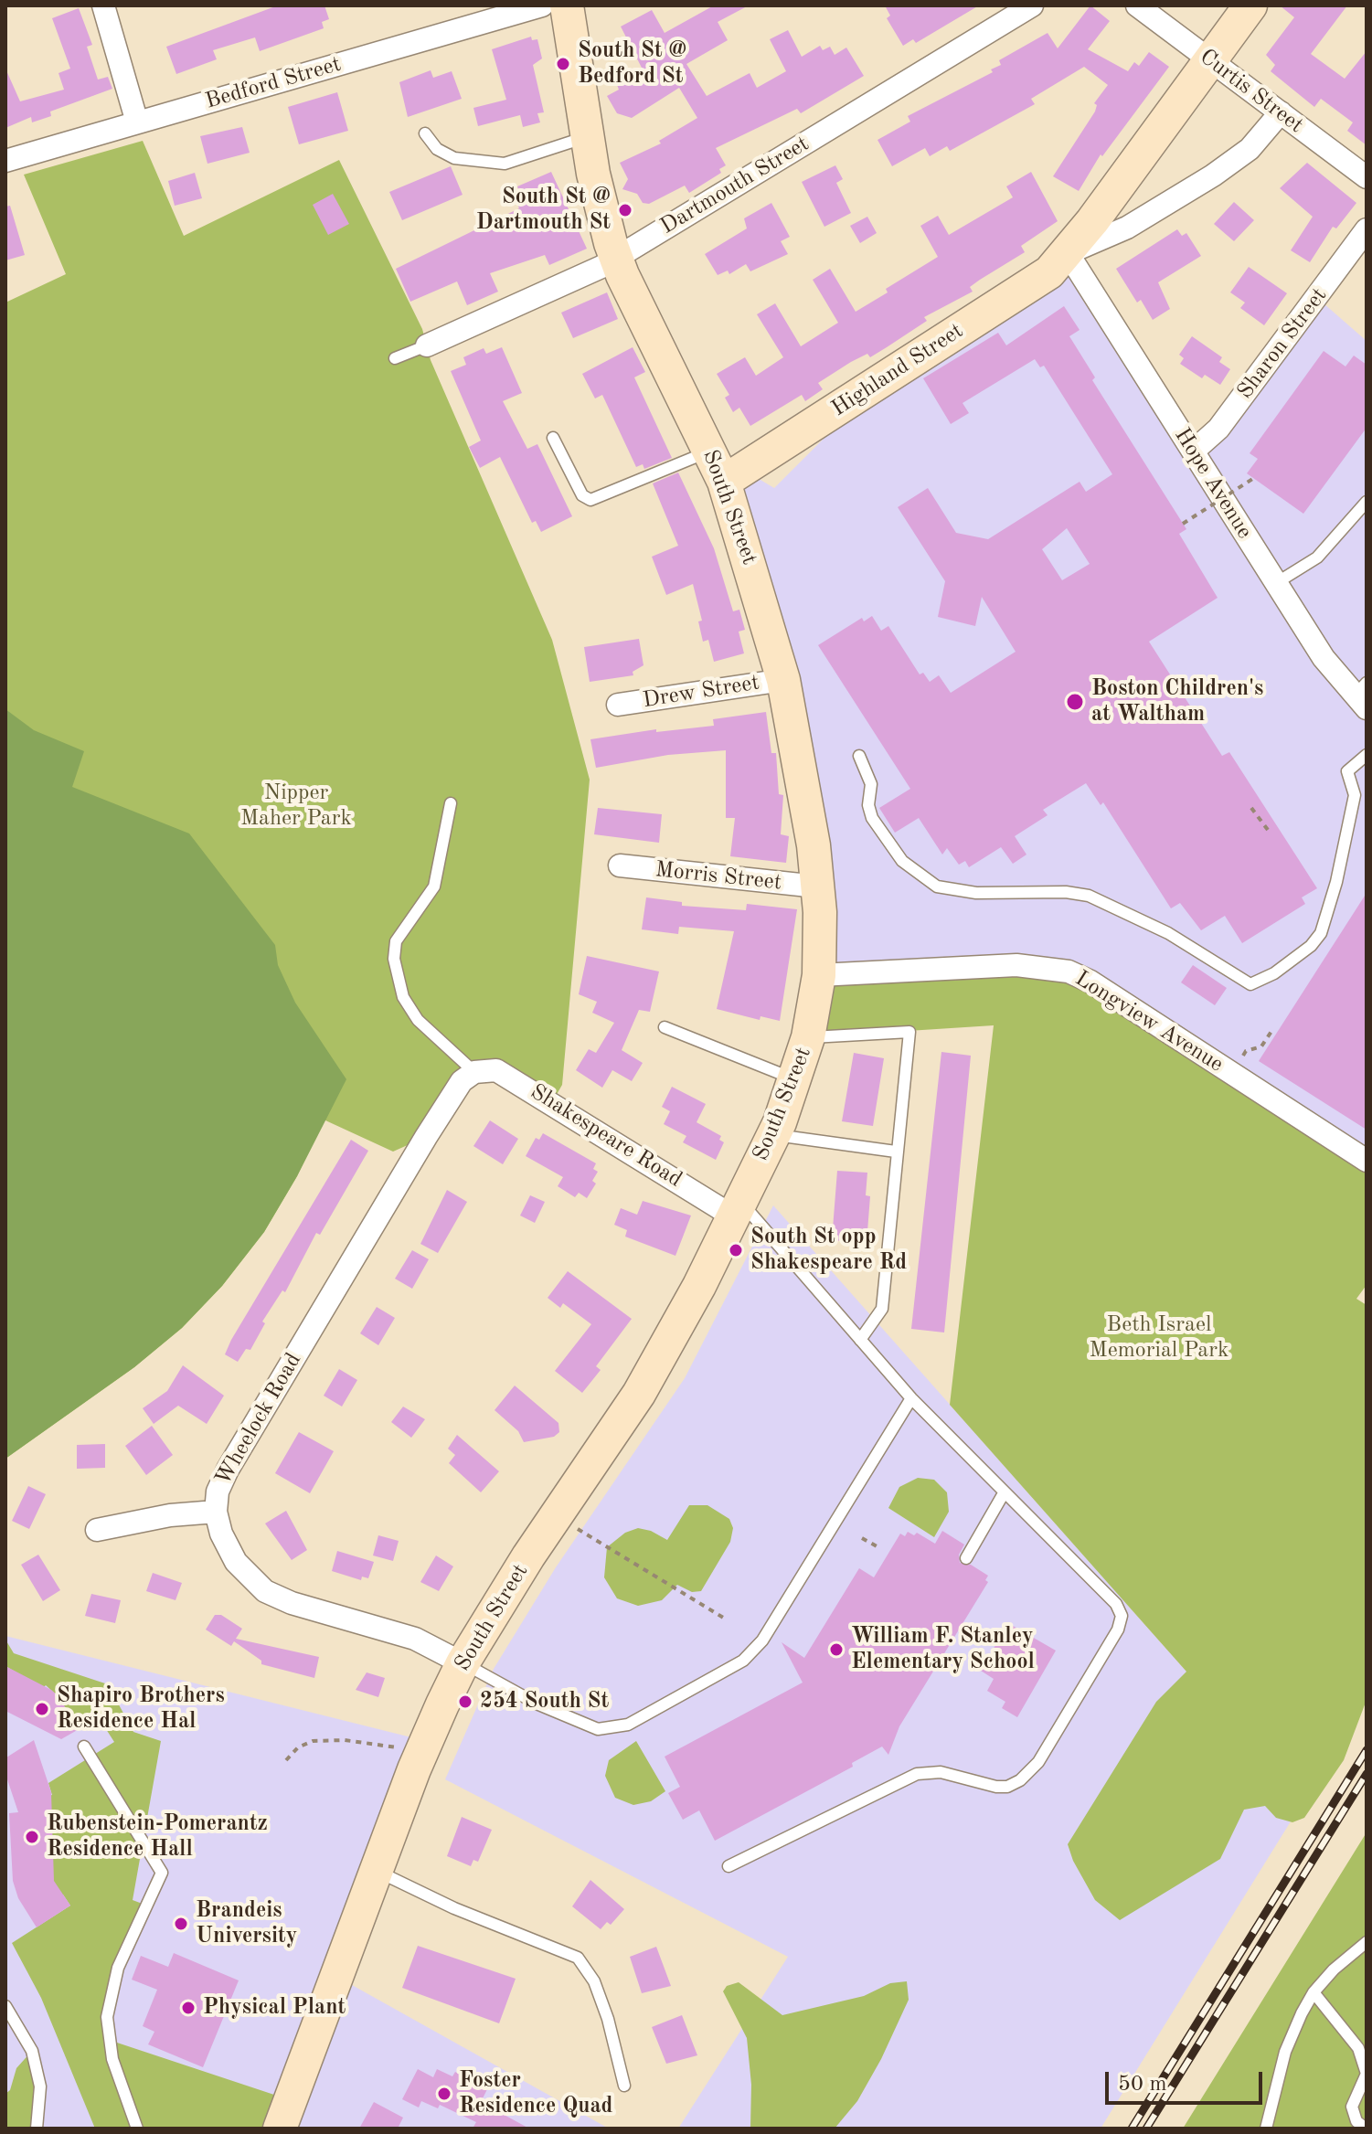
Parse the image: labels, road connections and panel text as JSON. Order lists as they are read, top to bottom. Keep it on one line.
{"streets":{"main road":["Highland Street","South Street"],"street":["Bedford Street","Curtis Street","Dartmouth Street","Sharon Street","Hope Avenue","Drew Street","Morris Street","Longview Avenue","Shakespeare Road","Wheelock Road"]},"crossings":[["Curtis Street","Highland Street"],["Dartmouth Street","South Street"],["Sharon Street","Hope Avenue"],["Highland Street","Hope Avenue"],["Highland Street","South Street"],["South Street","Drew Street"],["South Street","Morris Street"],["South Street","Longview Avenue"],["South Street","Shakespeare Road"],["South Street","Wheelock Road"],["Shakespeare Road","Wheelock Road"]],"parks":["Nipper Maher Park","Beth Israel Memorial Park"],"places":["South St @ Bedford St","South St @ Dartmouth St","Boston Children's at Waltham","South St opp Shakespeare Rd","William F. Stanley Elementary School","254 South St","Shapiro Brothers Residence Hal","Rubenstein-Pomerantz Residence Hall","Brandeis University","Physical Plant","Foster Residence Quad"],"scale_bar":"50 m"}
